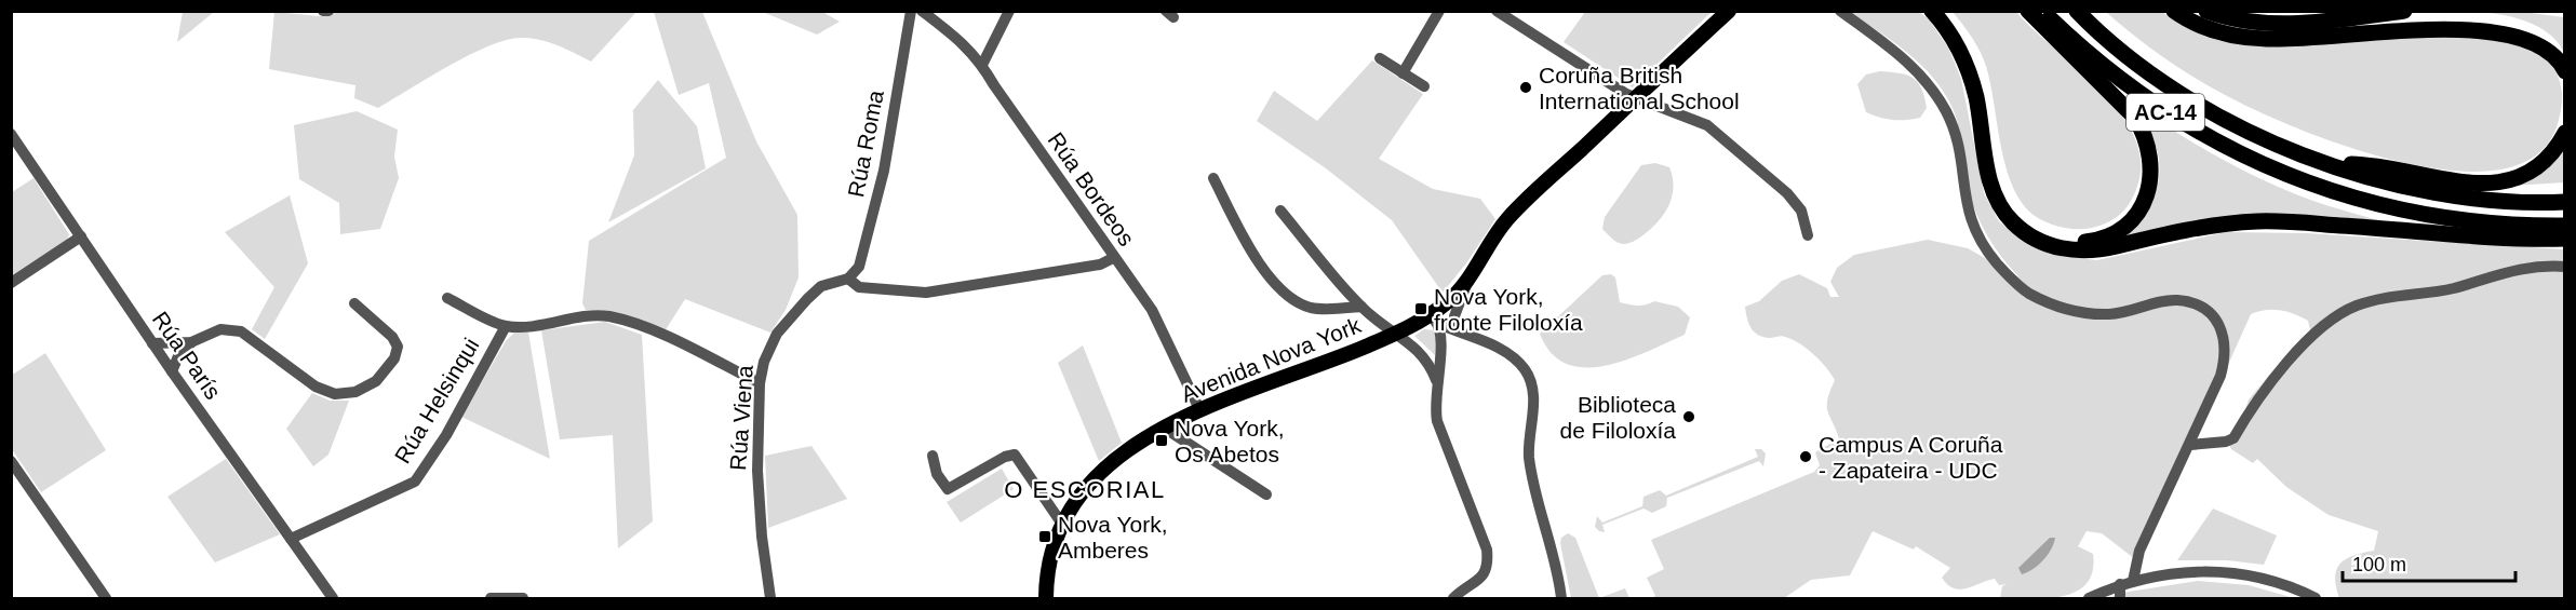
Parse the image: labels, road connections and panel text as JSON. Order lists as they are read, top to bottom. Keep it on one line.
{"streets":{"highway":["AC-14"],"main road":["Avenida Nova York"],"street":["Rúa Roma","Rúa Bordeos","Rúa París","Rúa Helsinqui","Rúa Viena"]},"crossings":[["Rúa Roma","Rúa Viena"],["Rúa Bordeos","Avenida Nova York"],["Rúa París","Rúa Helsinqui"],["Rúa Helsinqui","Rúa Viena"]],"districts":["O ESCORIAL"],"places":{"other":["Coruña British International School","Biblioteca de Filoloxía","Campus A Coruña - Zapateira - UDC"],"transit":["Nova York, fronte Filoloxía","Nova York, Os Abetos","Nova York, Amberes"]},"scale_bar":"100 m"}
